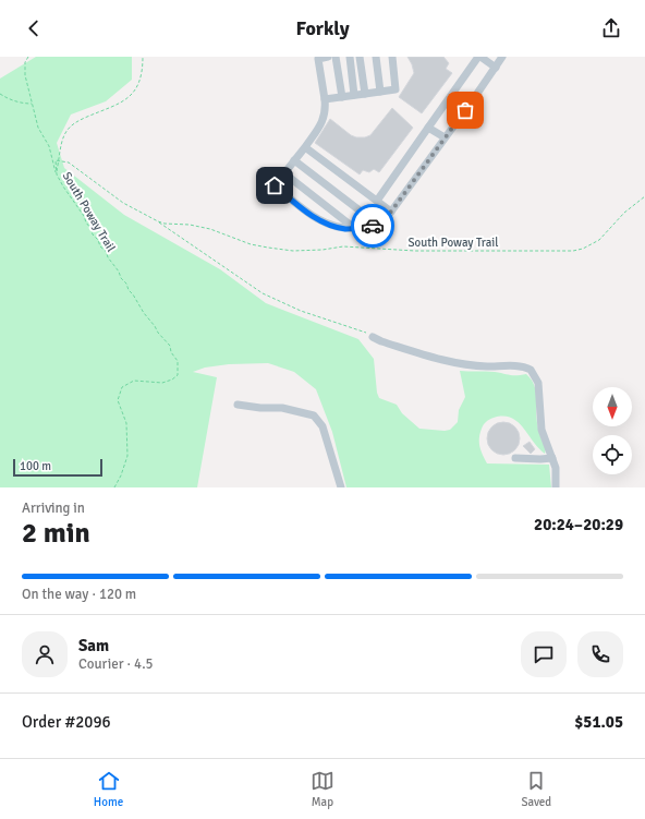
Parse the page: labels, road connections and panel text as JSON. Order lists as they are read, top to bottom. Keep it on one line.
{"streets":{"path":["South Poway Trail"]},"scale_bar":"100 m","north":"bottom","page":{"header":"Forkly","scale":"100 m","heading":["2 min","Arriving in","20:24–20:29"],"panel":["Sam","Courier · 4.5","Order #2096","$51.05"],"bar":"On the way · 120 m","tabs":["Home","Map","Saved"]}}
